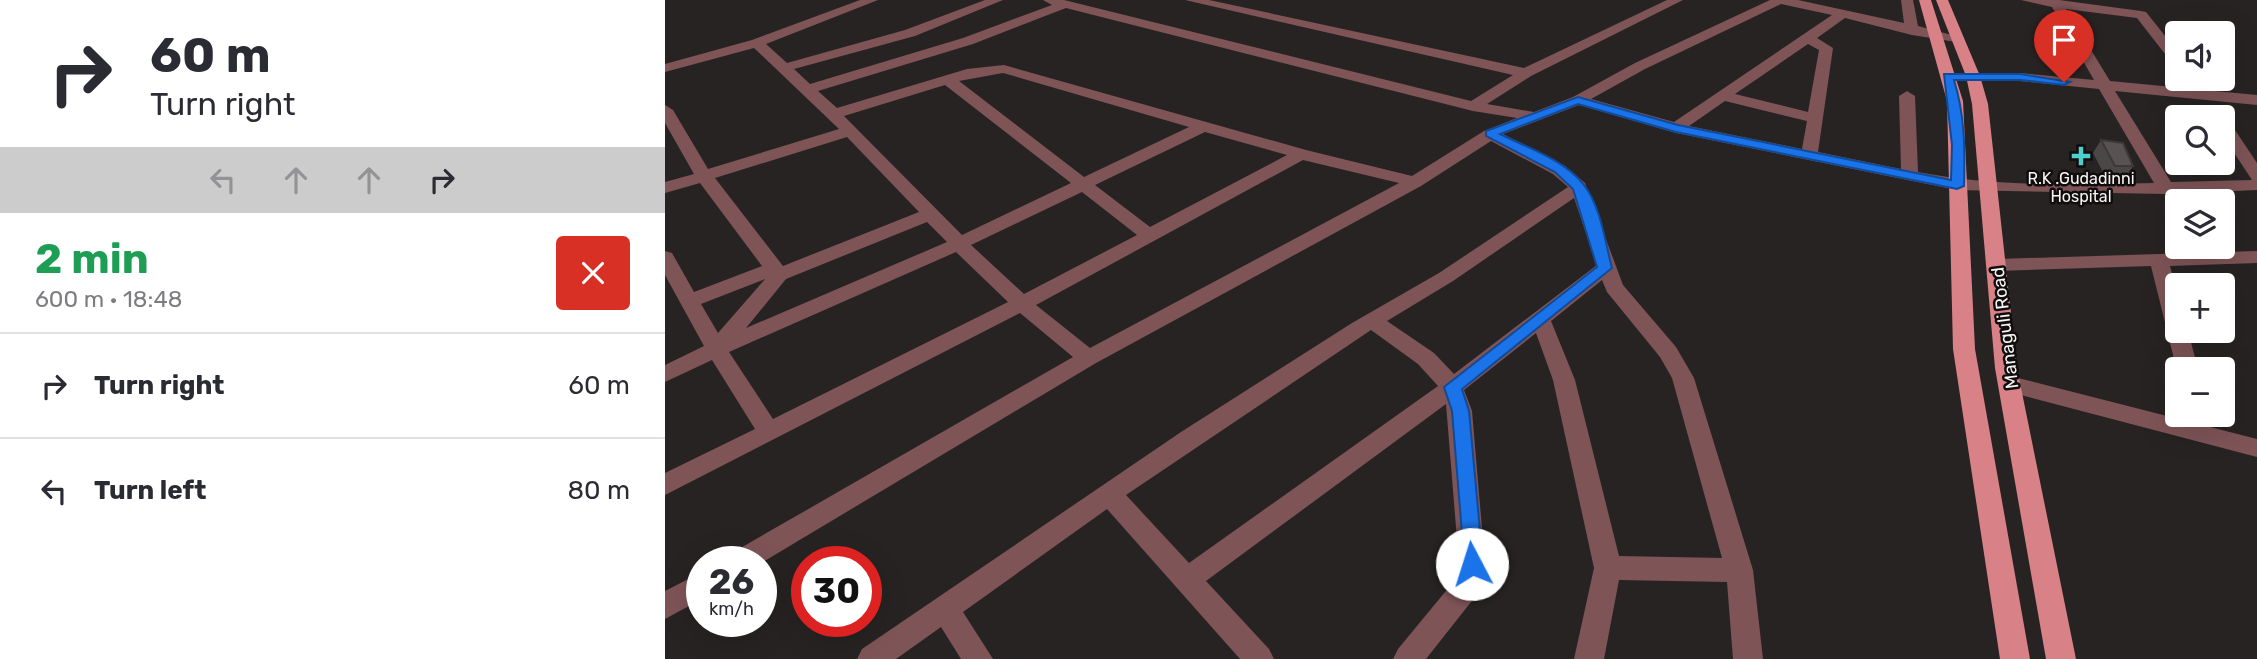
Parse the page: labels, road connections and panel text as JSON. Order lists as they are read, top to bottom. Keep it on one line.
{"streets":{"main road":["Managuli Road"]},"places":{"health":["R.K .Gudadinni Hospital"]},"page":{"turn":["60 m","Turn right"],"map_buttons":["+","−"],"heading":["2 min","600 m · 18:48"],"list":[{"name":"Turn right","value":"60 m"},{"name":"Turn left","value":"80 m"}],"speed":"26 km/h","limit":"30"}}
